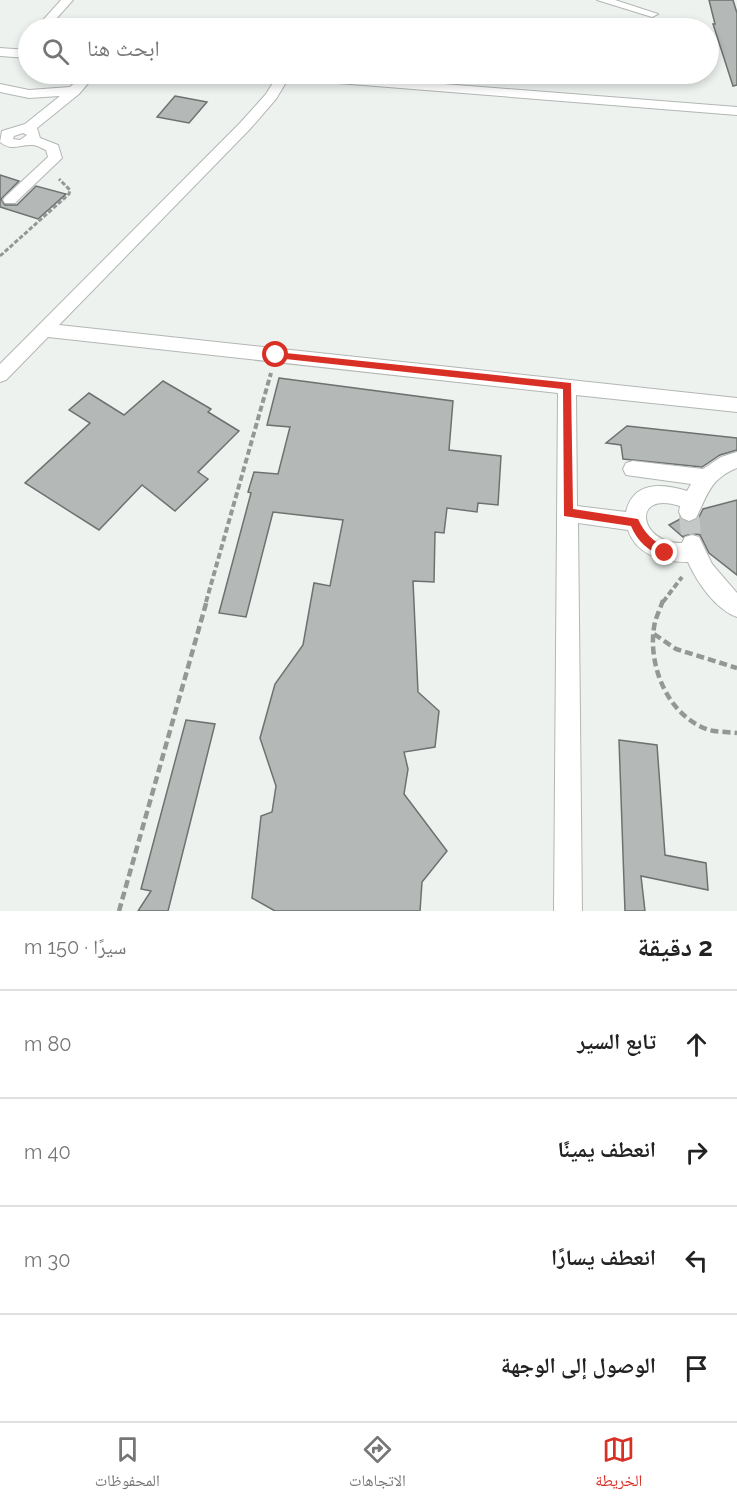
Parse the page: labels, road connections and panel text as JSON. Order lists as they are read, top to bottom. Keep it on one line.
{"page":{"search":"ابحث هنا","heading":["2 دقيقة","سيرًا · 150 m"],"list":[["تابع السير","80 m"],["انعطف يمينًا","40 m"],["انعطف يسارًا","30 m"],"الوصول إلى الوجهة"],"nav":["الخريطة","الاتجاهات","المحفوظات"]}}
